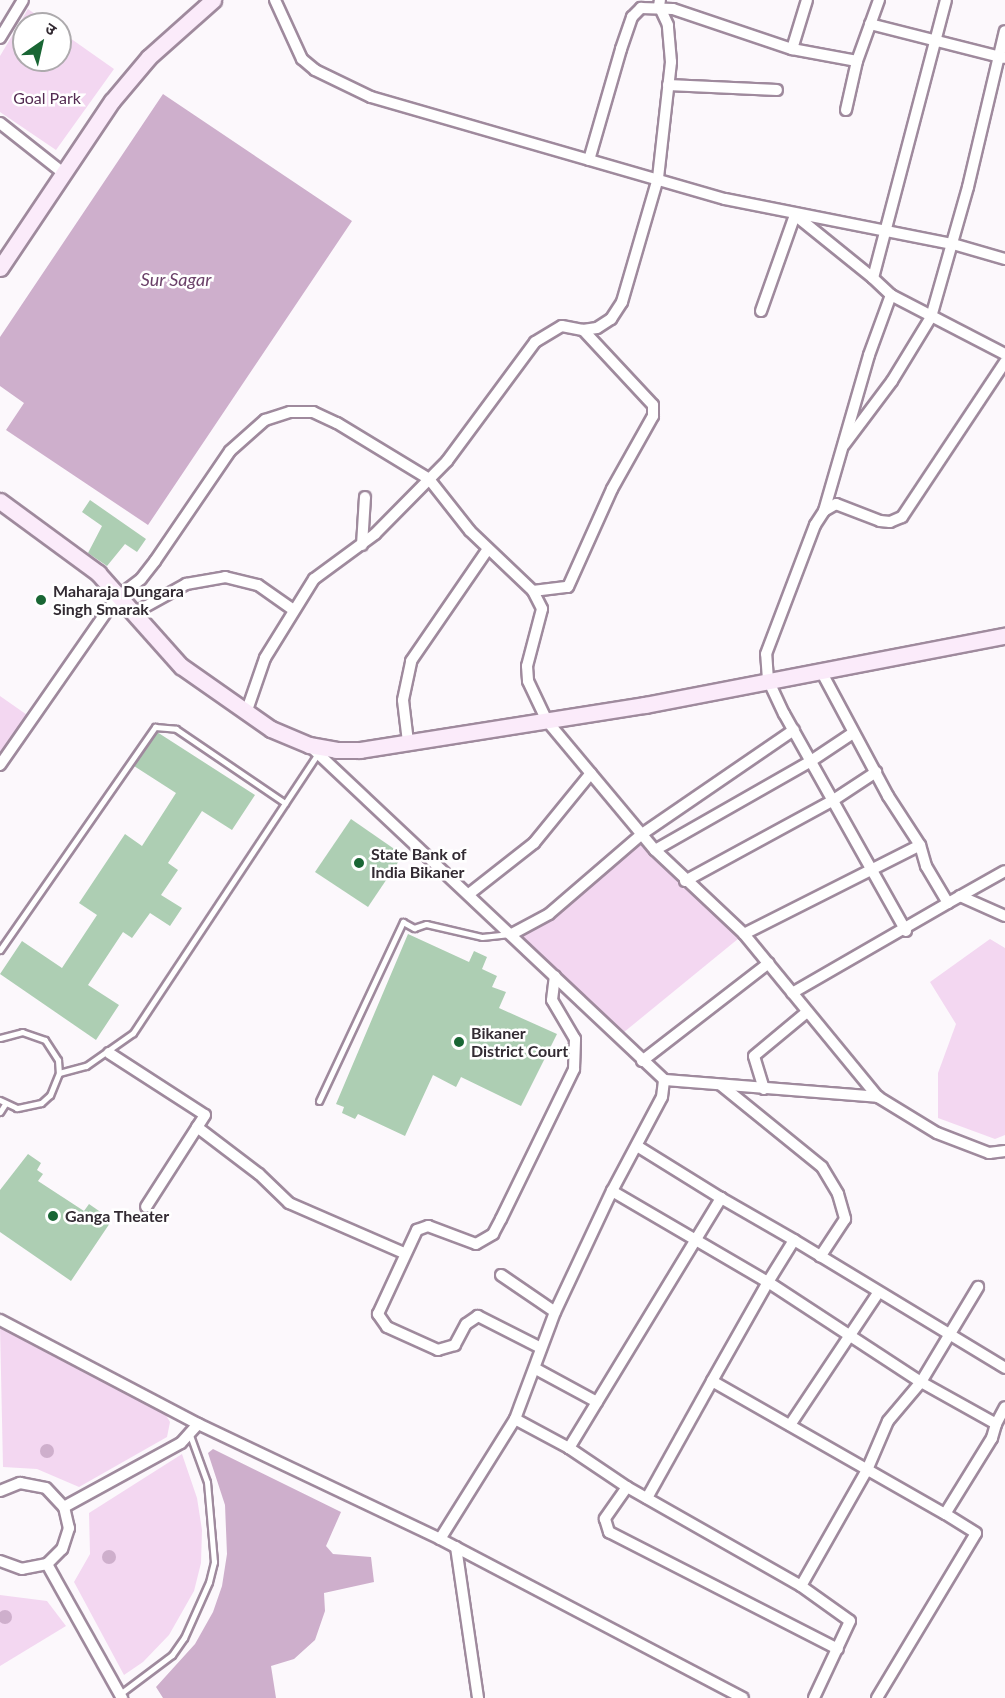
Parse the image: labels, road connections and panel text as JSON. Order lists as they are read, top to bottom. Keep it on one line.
{"water":["Sur Sagar"],"parks":["Goal Park"],"places":["Maharaja Dungara Singh Smarak","State Bank of India Bikaner","Bikaner District Court","Ganga Theater"],"north":"top right"}
